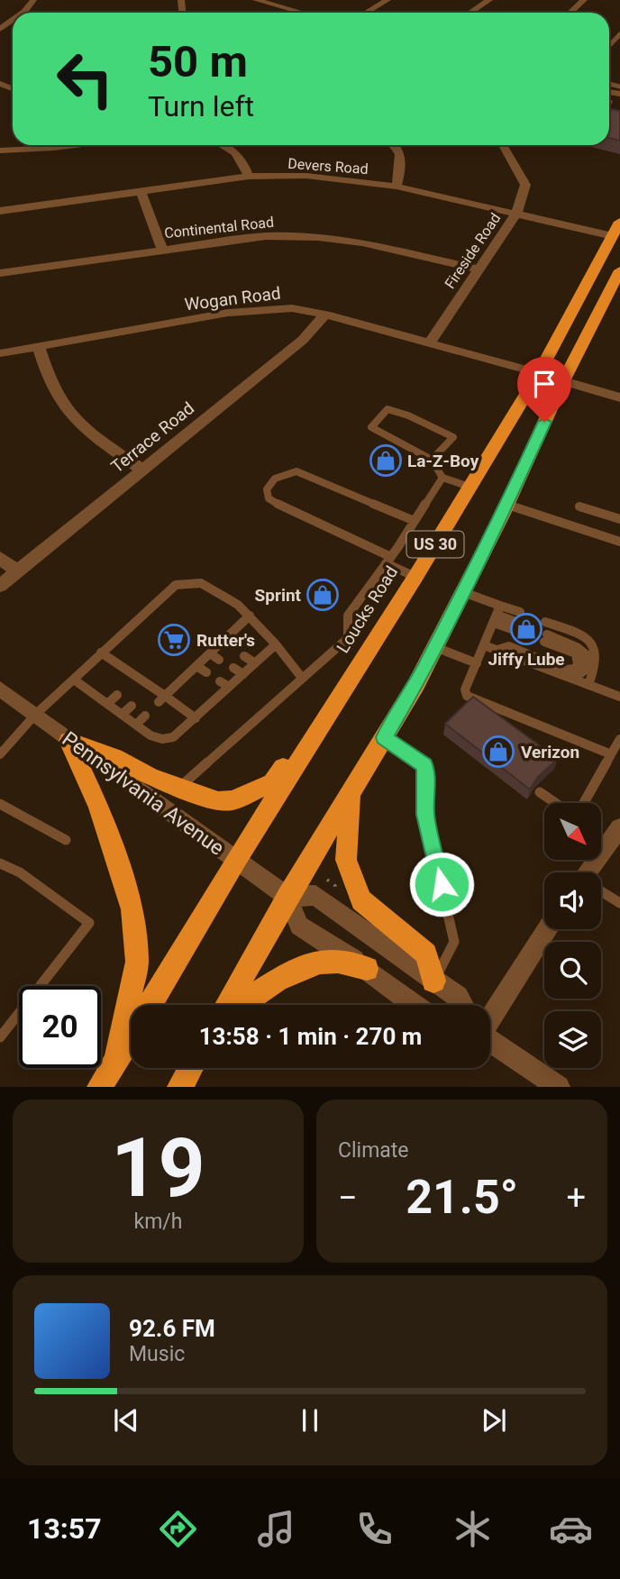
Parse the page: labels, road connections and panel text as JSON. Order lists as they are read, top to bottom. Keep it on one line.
{"streets":{"highway":["US 30","Loucks Road"],"street":["Devers Road","Continental Road","Fireside Road","Wogan Road","Terrace Road","Pennsylvania Avenue"]},"crossings":[["Devers Road","Fireside Road"],["Devers Road","Loucks Road"],["Continental Road","Fireside Road"],["Fireside Road","Wogan Road"],["Wogan Road","Terrace Road"],["Wogan Road","Loucks Road"],["US 30","Pennsylvania Avenue"],["Loucks Road","Pennsylvania Avenue"]],"places":{"shop":["La-Z-Boy","Sprint","Jiffy Lube","Verizon"],"supermarket":["Rutter's"]},"north":"bottom right","page":{"turn":["50 m","Turn left"],"limit":"20","trip":"13:58 · 1 min · 270 m","tile":[["19","km/h"],"Climate"],"heat":["−","21.5°","+"],"song":["92.6 FM","Music"],"tabs":"13:57"}}
